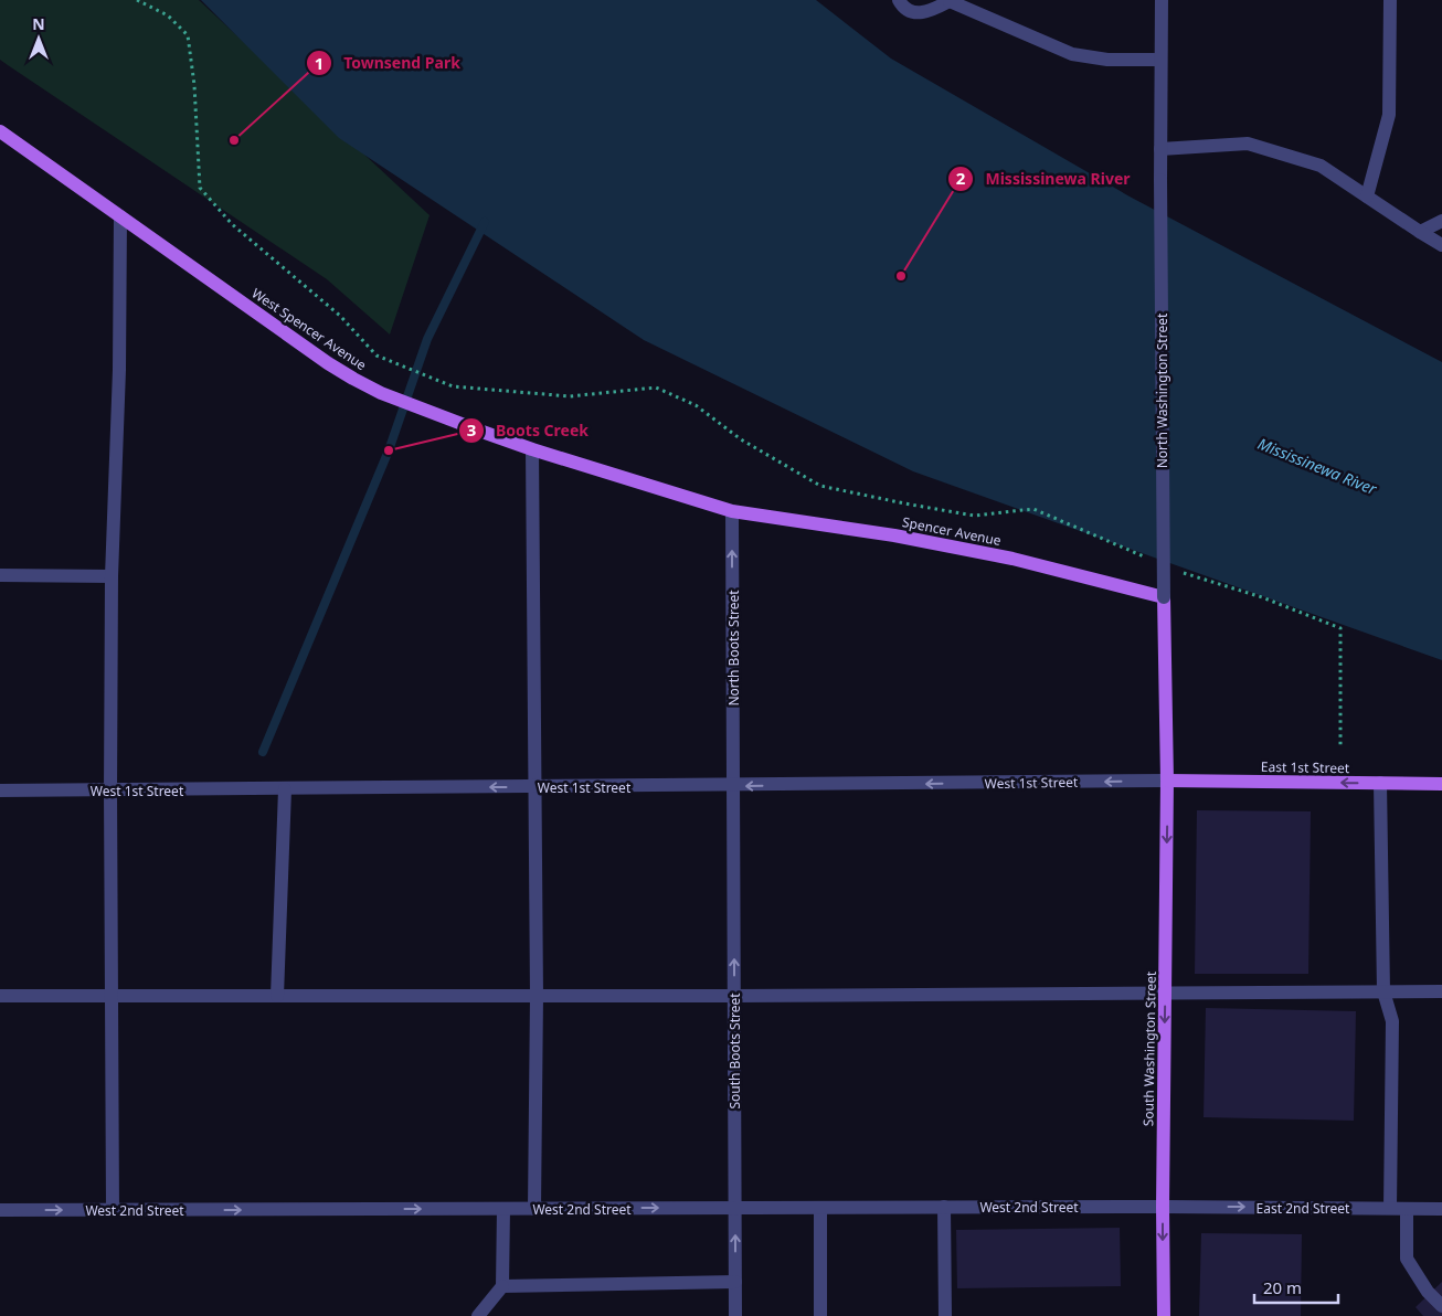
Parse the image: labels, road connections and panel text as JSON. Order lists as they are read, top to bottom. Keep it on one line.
{"streets":{"main road":["West Spencer Avenue","North Washington Street","Spencer Avenue","East 1st Street","South Washington Street"],"street":["North Boots Street","West 1st Street","South Boots Street","West 2nd Street","East 2nd Street"]},"crossings":[["West Spencer Avenue","Spencer Avenue"],["West Spencer Avenue","North Boots Street"],["North Washington Street","Spencer Avenue"],["North Washington Street","East 1st Street"],["North Washington Street","West 1st Street"],["North Washington Street","South Washington Street"],["Spencer Avenue","North Boots Street"],["North Boots Street","West 1st Street"],["North Boots Street","South Boots Street"],["East 1st Street","West 1st Street"],["East 1st Street","South Washington Street"],["West 1st Street","South Washington Street"],["West 1st Street","South Boots Street"],["South Washington Street","West 2nd Street"],["South Washington Street","East 2nd Street"],["South Boots Street","West 2nd Street"],["West 2nd Street","East 2nd Street"]],"one_way":["North Boots Street","East 1st Street","West 1st Street","South Washington Street","South Boots Street","West 2nd Street","East 2nd Street"],"water":["Mississinewa River"],"places":["Townsend Park","Mississinewa River","Boots Creek"],"scale_bar":"20 m","north":"top"}
